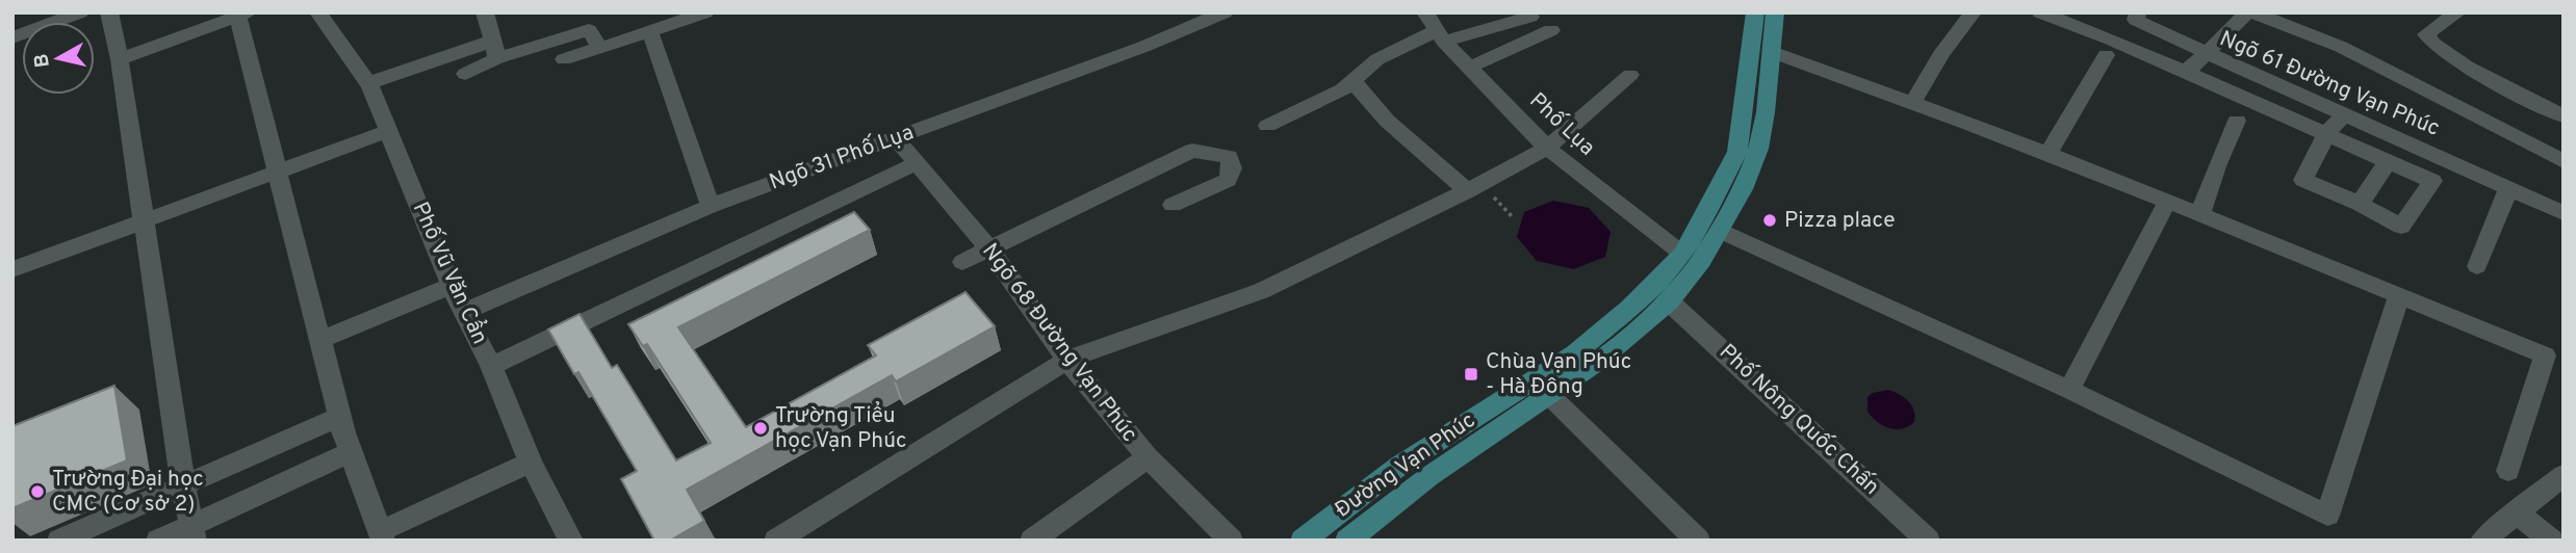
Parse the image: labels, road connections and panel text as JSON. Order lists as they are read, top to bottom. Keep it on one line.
{"streets":{"main road":["Đường Vạn Phúc"],"street":["Ngõ 61 Đường Vạn Phúc","Phố Lụa","Ngõ 31 Phố Lụa","Phố Vũ Văn Cẩn","Ngõ 68 Đường Vạn Phúc","Phố Nông Quốc Chấn"]},"crossings":[["Phố Lụa","Đường Vạn Phúc"],["Ngõ 31 Phố Lụa","Phố Vũ Văn Cẩn"],["Ngõ 31 Phố Lụa","Ngõ 68 Đường Vạn Phúc"],["Phố Nông Quốc Chấn","Đường Vạn Phúc"]],"places":{"other":["Pizza place","Trường Tiểu học Vạn Phúc","Trường Đại học CMC (Cơ sở 2)"],"transit":["Chùa Vạn Phúc - Hà Đông"]},"north":"left"}
